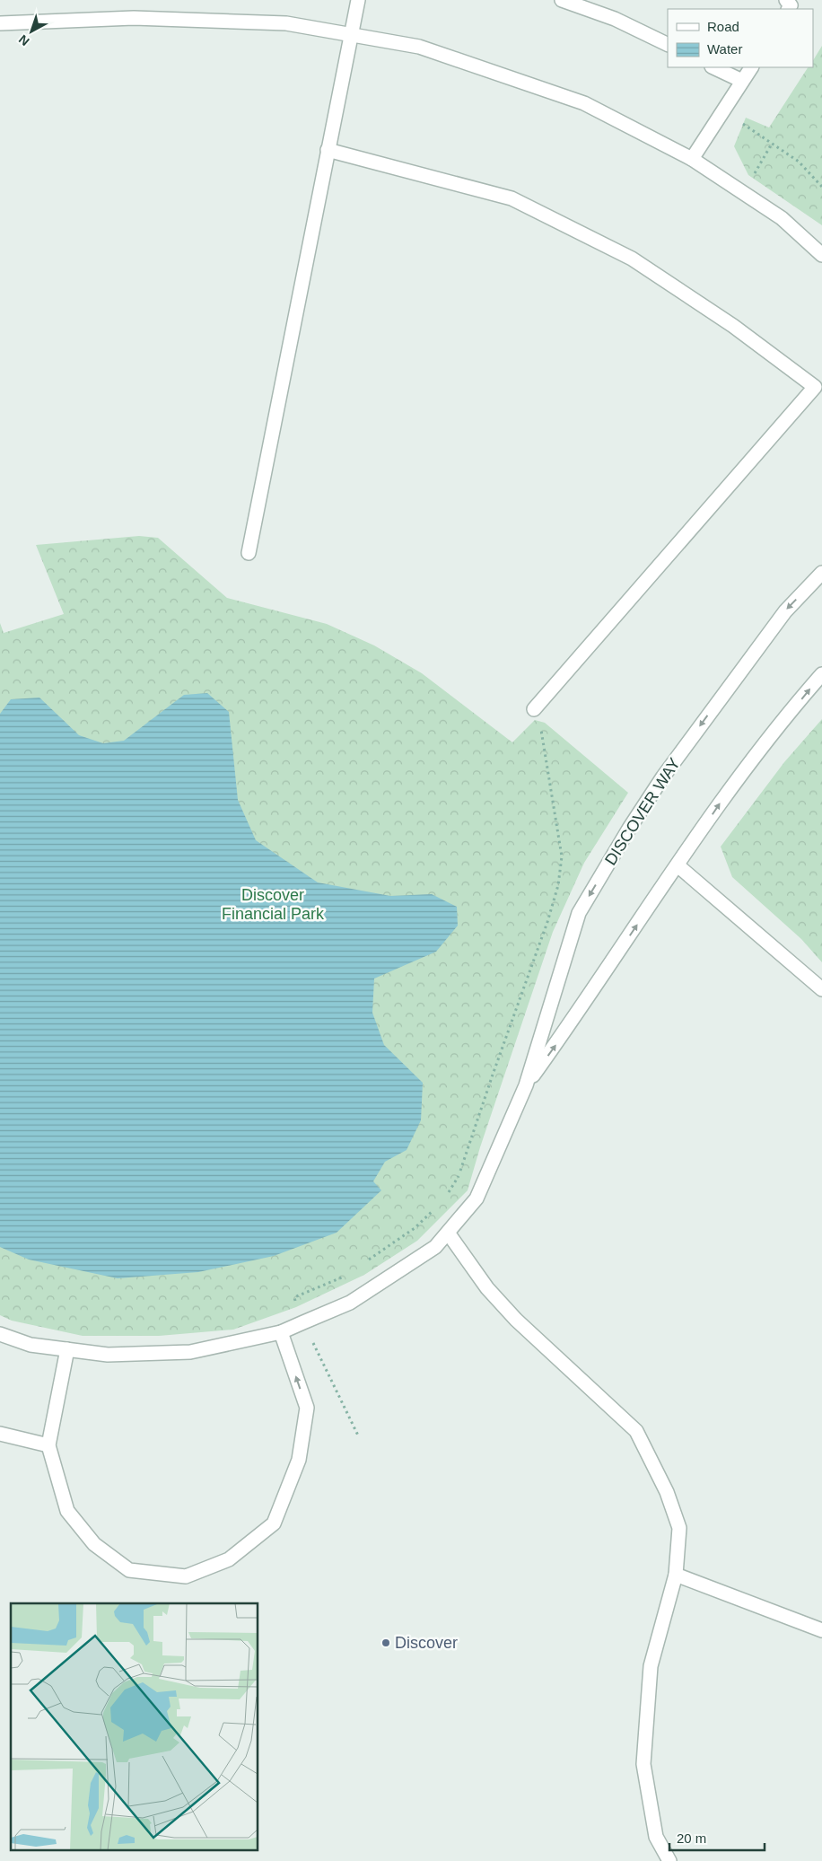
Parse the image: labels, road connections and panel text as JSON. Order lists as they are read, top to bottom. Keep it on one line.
{"streets":{"street":["DISCOVER WAY"]},"parks":["Discover Financial Park"],"places":["Discover"],"legend":["Road","Water"],"scale_bar":"20 m","north":"bottom left"}
